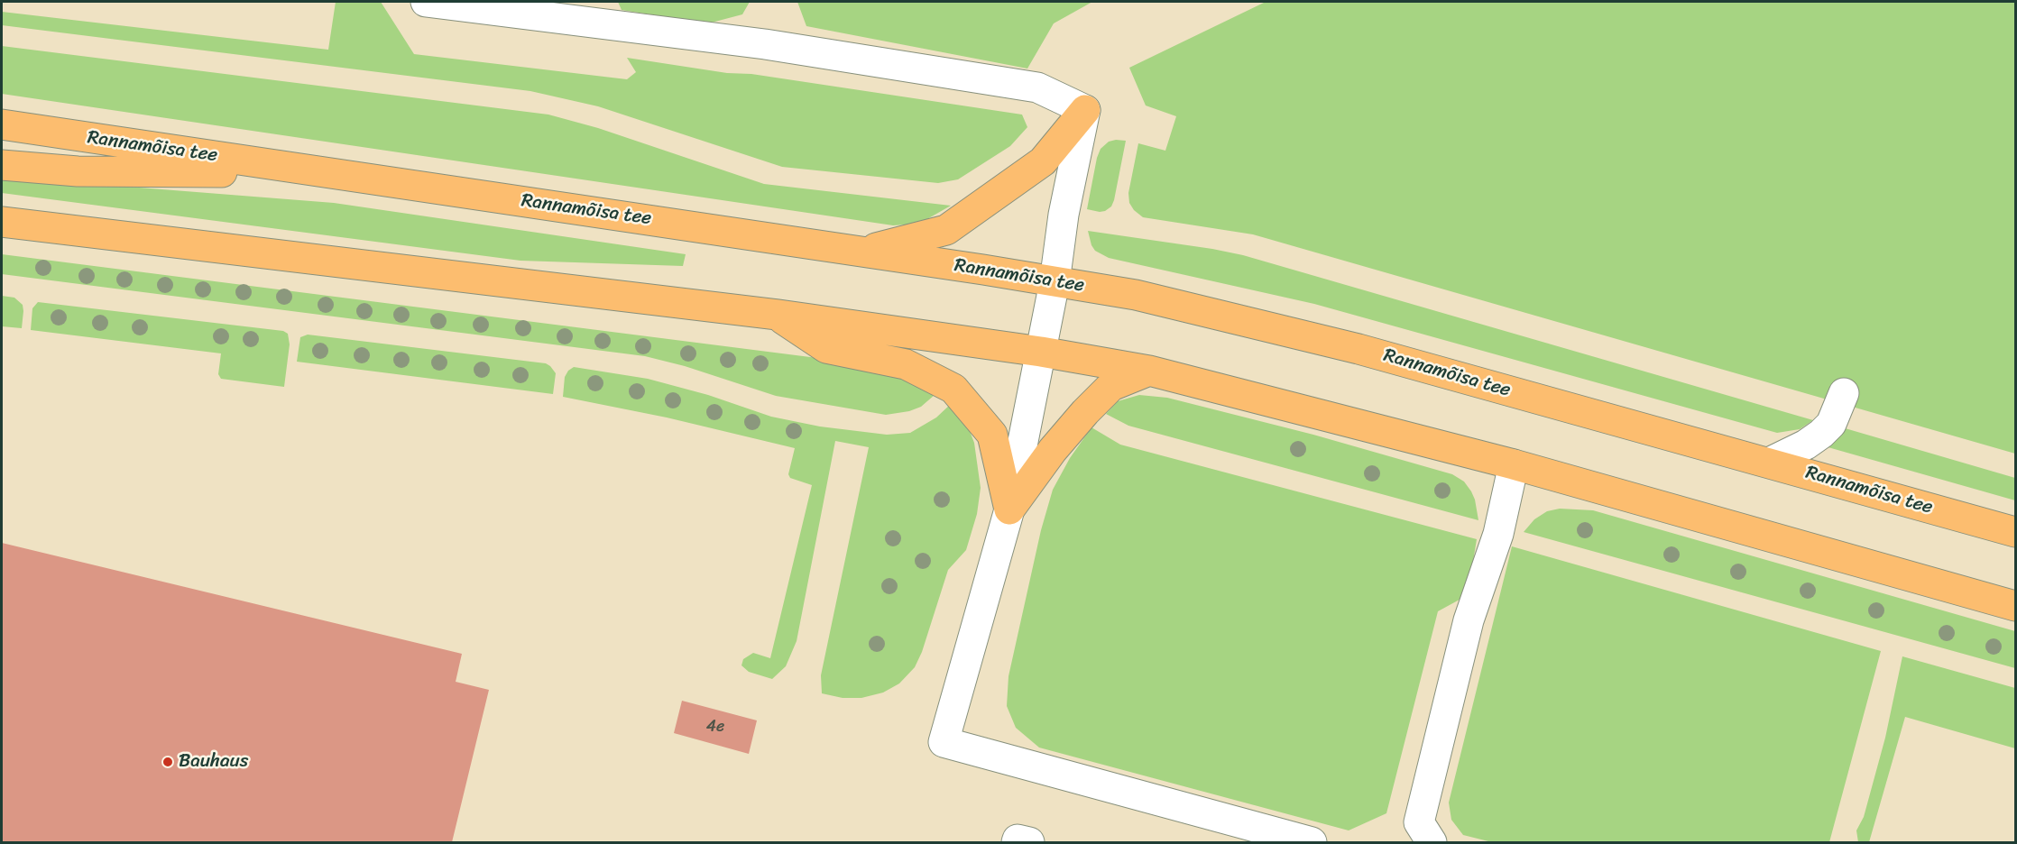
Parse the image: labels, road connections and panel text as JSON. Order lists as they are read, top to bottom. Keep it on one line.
{"streets":{"main road":["Rannamõisa tee"]},"places":["Bauhaus"],"house_numbers":["4e"]}
